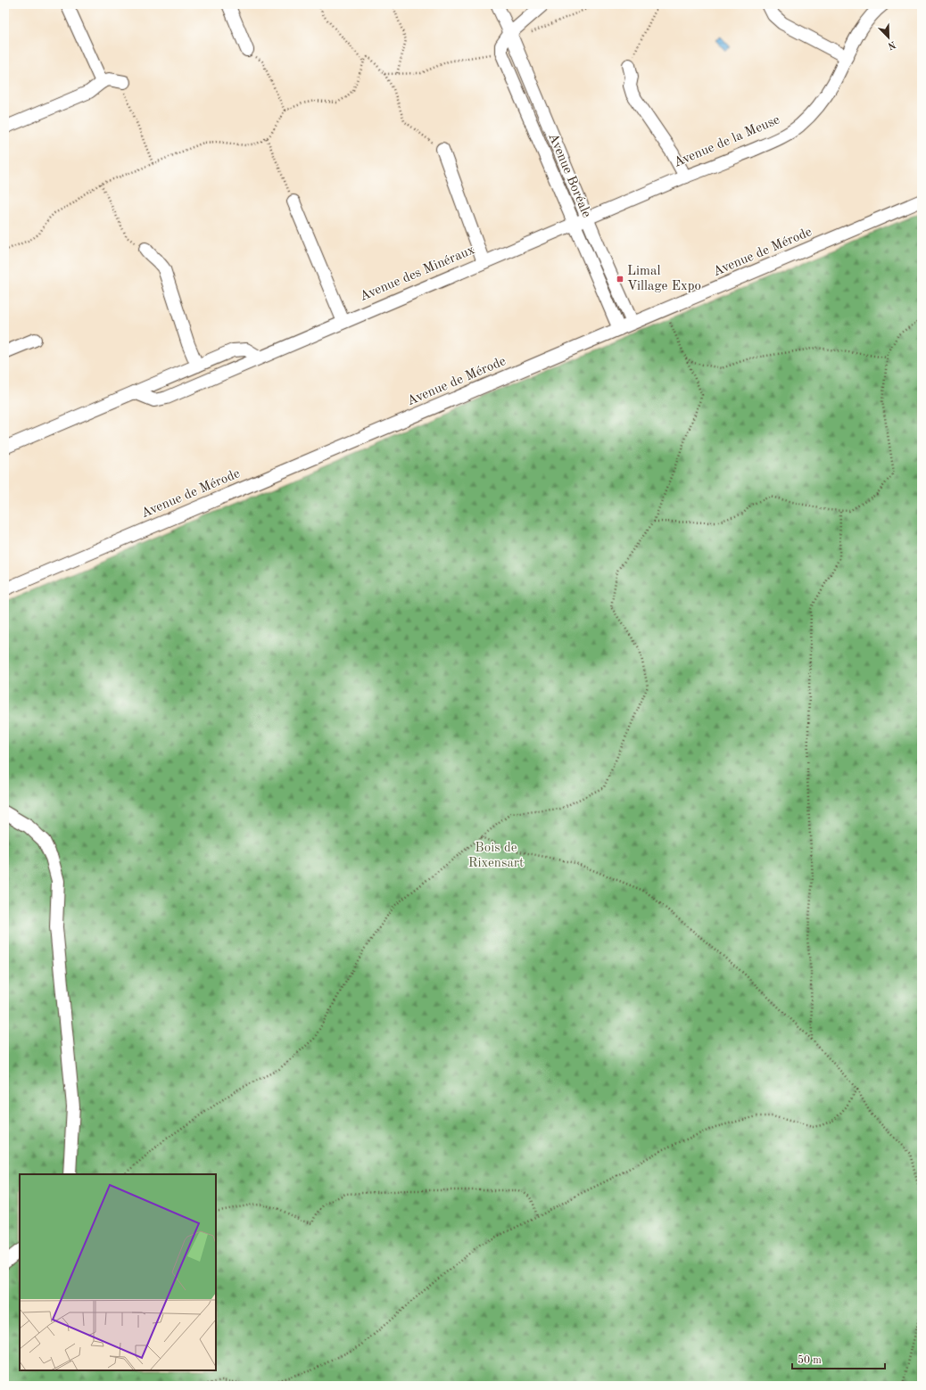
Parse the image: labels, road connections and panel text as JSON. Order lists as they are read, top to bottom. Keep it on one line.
{"streets":{"street":["Avenue de la Meuse","Avenue Boréale","Avenue de Mérode","Avenue des Minéraux"]},"crossings":[["Avenue de la Meuse","Avenue Boréale"],["Avenue de la Meuse","Avenue des Minéraux"],["Avenue Boréale","Avenue de Mérode"],["Avenue Boréale","Avenue des Minéraux"]],"parks":["Bois de Rixensart"],"places":{"transit":["Limal Village Expo"]},"scale_bar":"50 m","north":"bottom right"}
